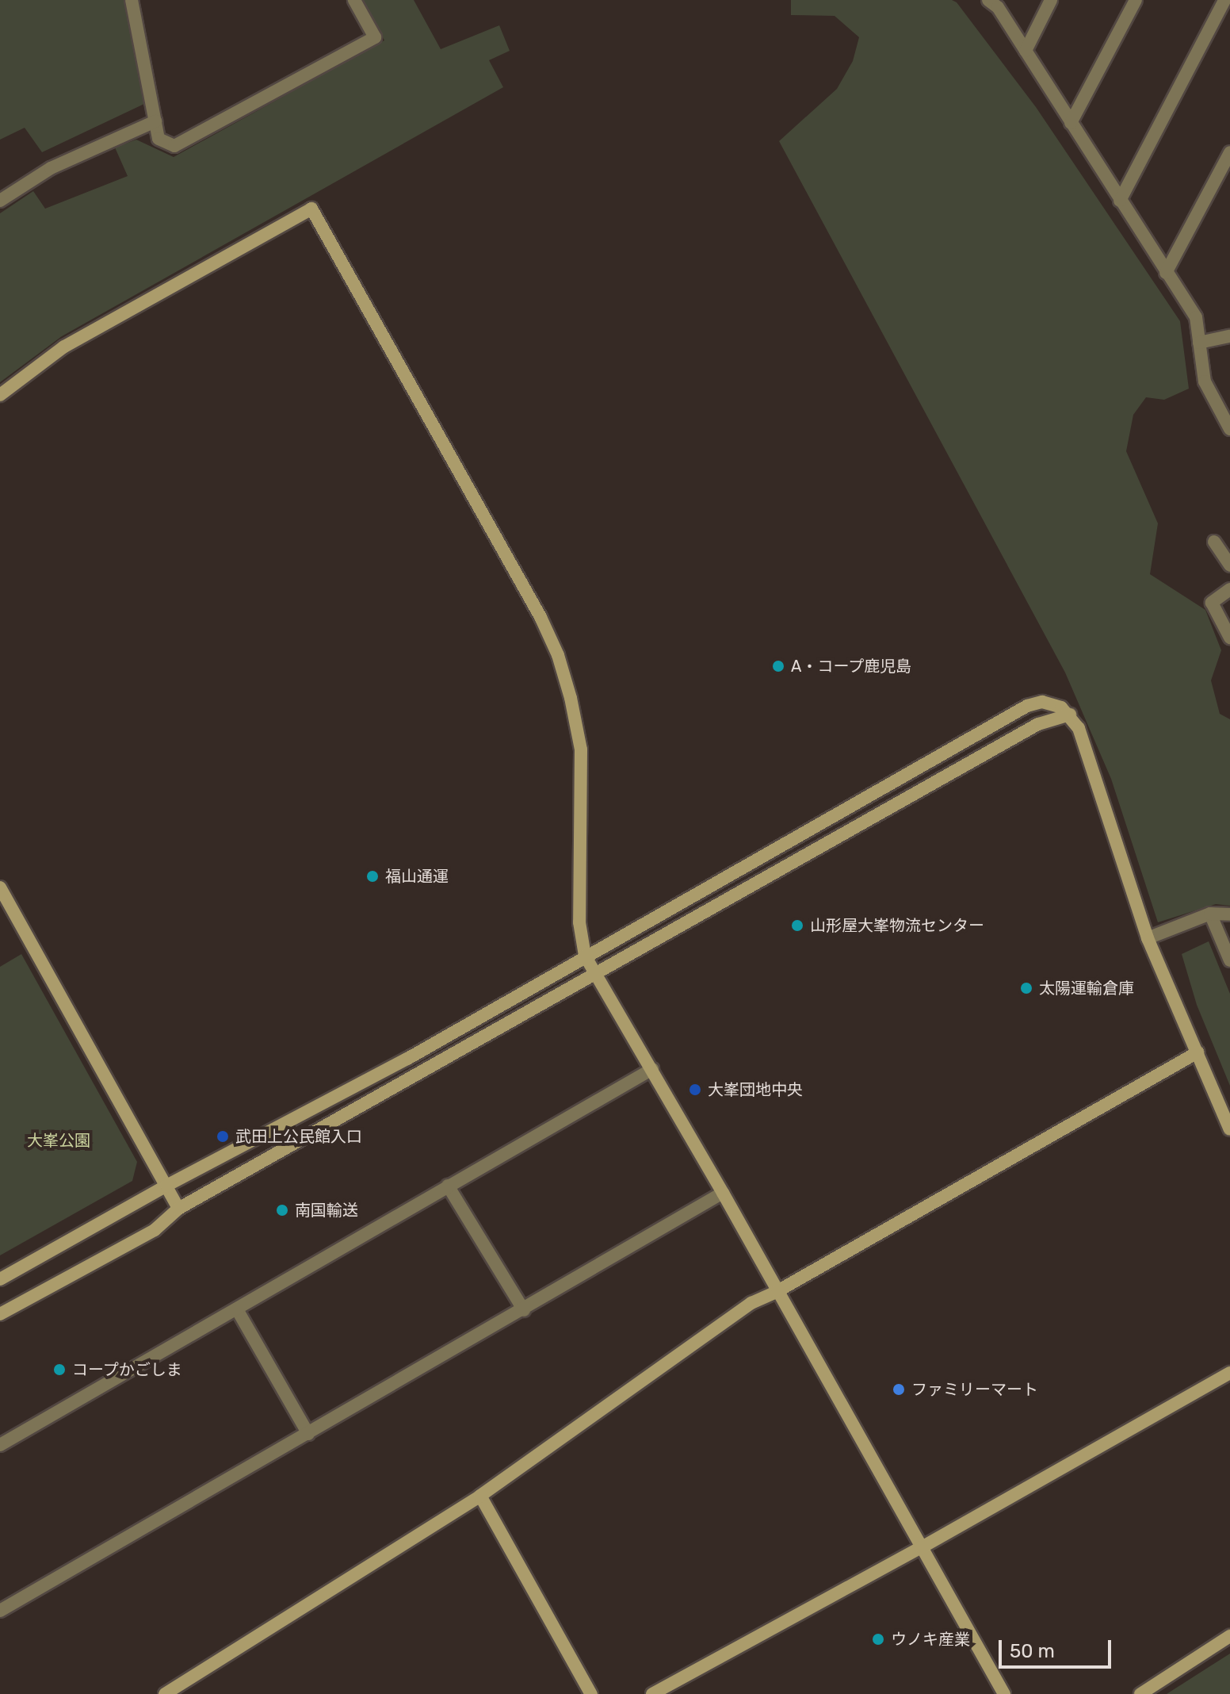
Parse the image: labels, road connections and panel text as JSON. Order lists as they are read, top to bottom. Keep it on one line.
{"parks":["大峯公園"],"places":["A・コープ鹿児島","福山通運","山形屋大峯物流センター","太陽運輸倉庫","大峯団地中央","武田上公民館入口","南国輸送","コープかごしま","ファミリーマート","ウノキ産業"],"scale_bar":"50 m"}
